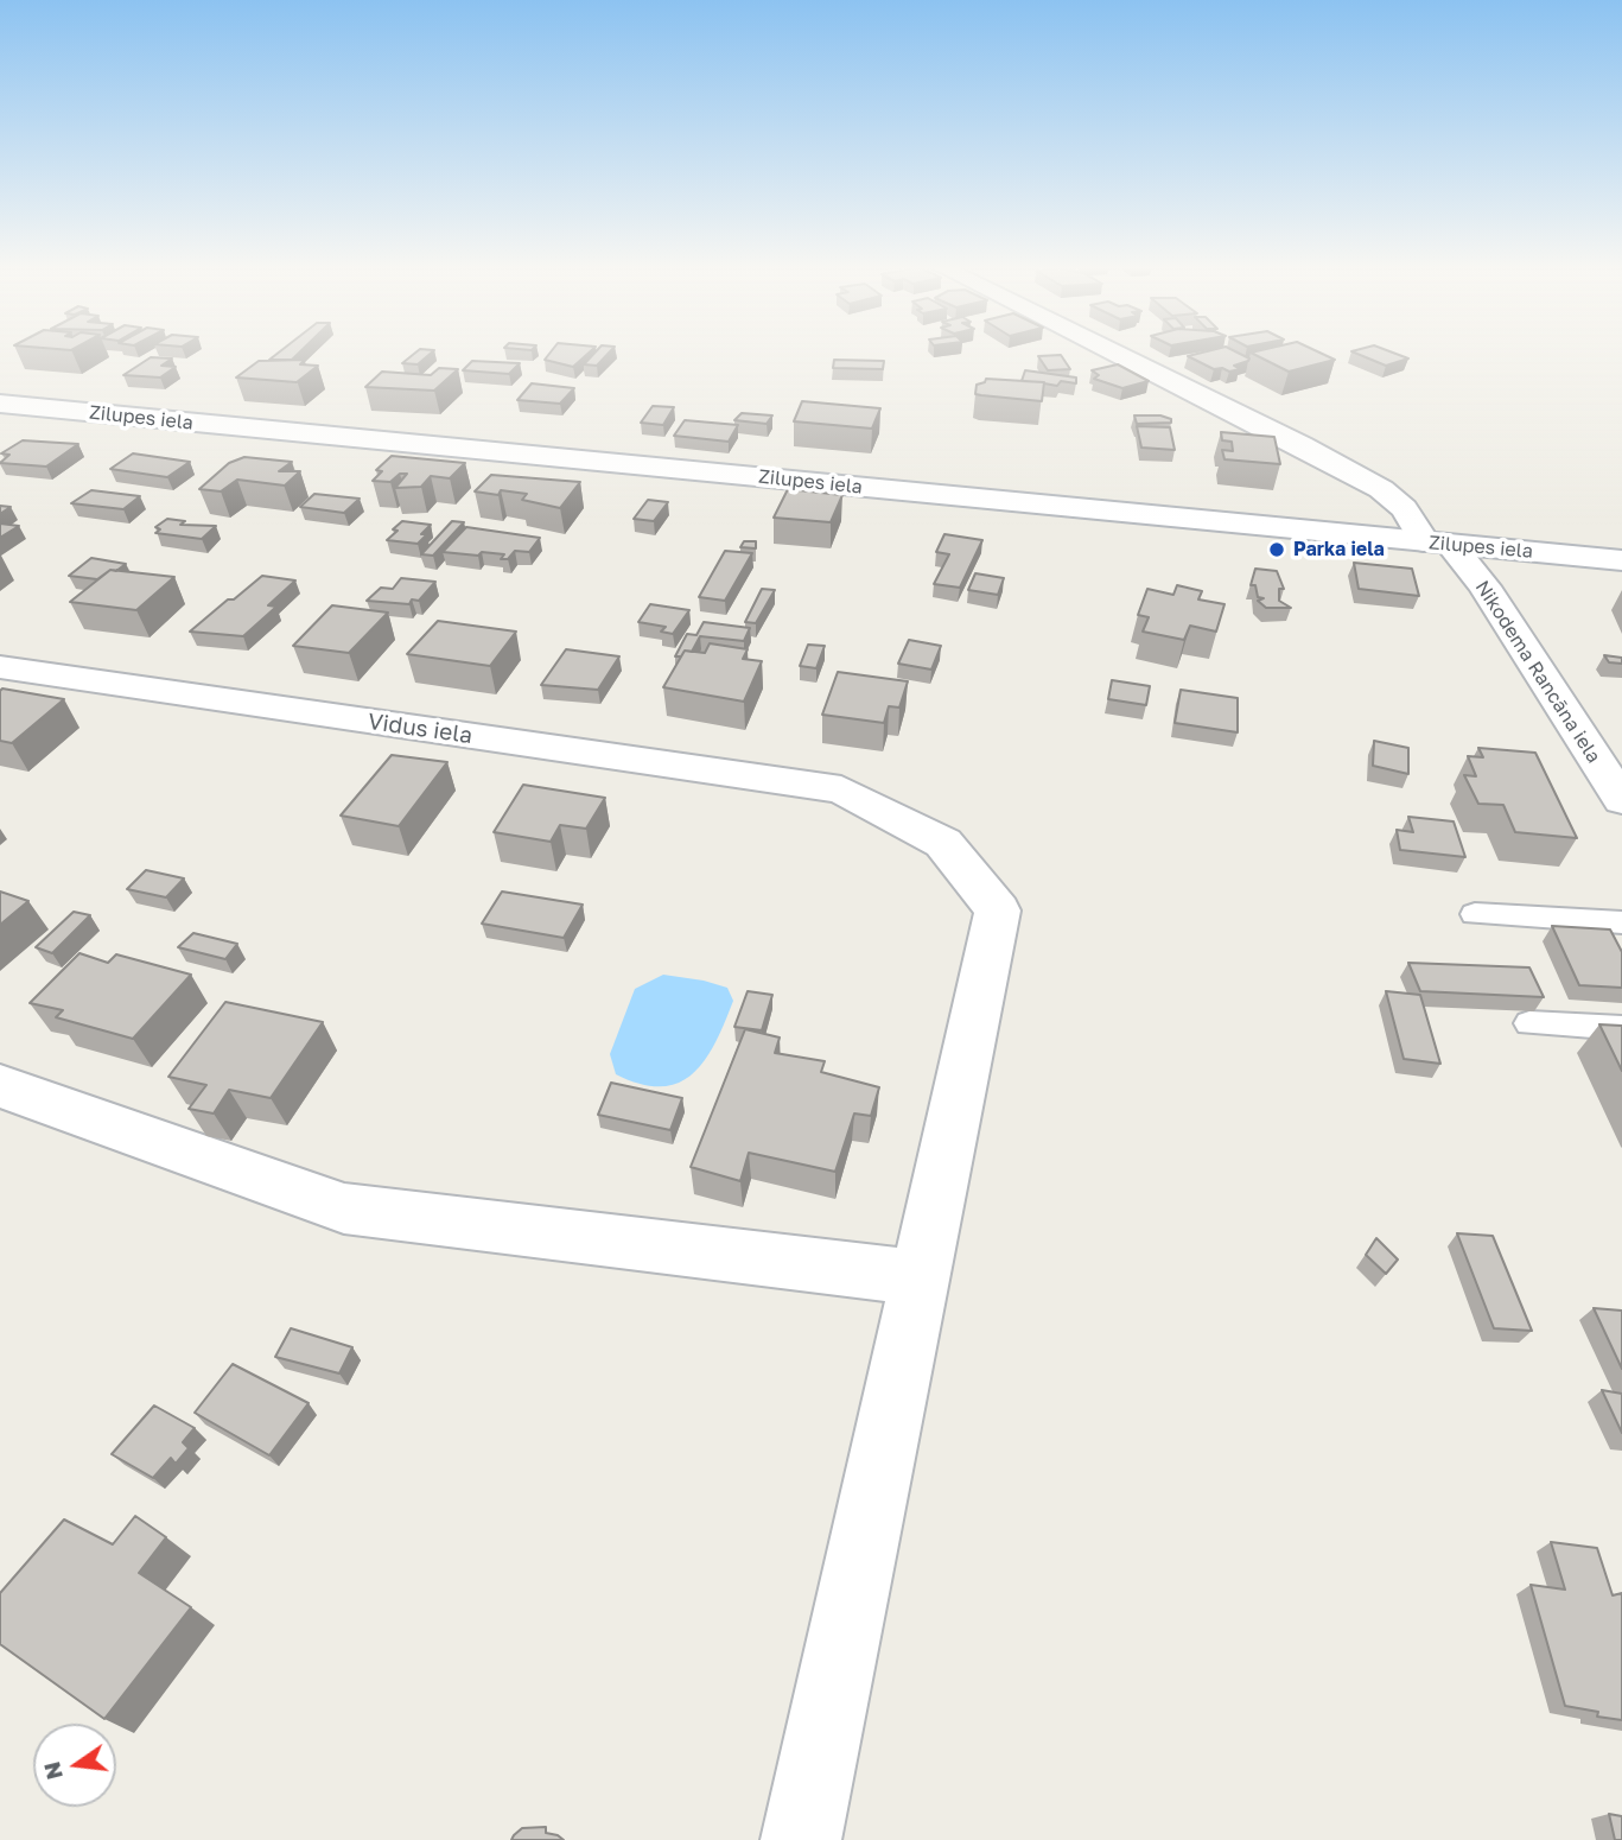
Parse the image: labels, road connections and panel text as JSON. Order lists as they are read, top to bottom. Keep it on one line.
{"streets":{"street":["Zilupes iela","Nikodema Rancāna iela","Vidus iela"]},"crossings":[["Zilupes iela","Nikodema Rancāna iela"]],"places":["Parka iela"],"north":"left"}
